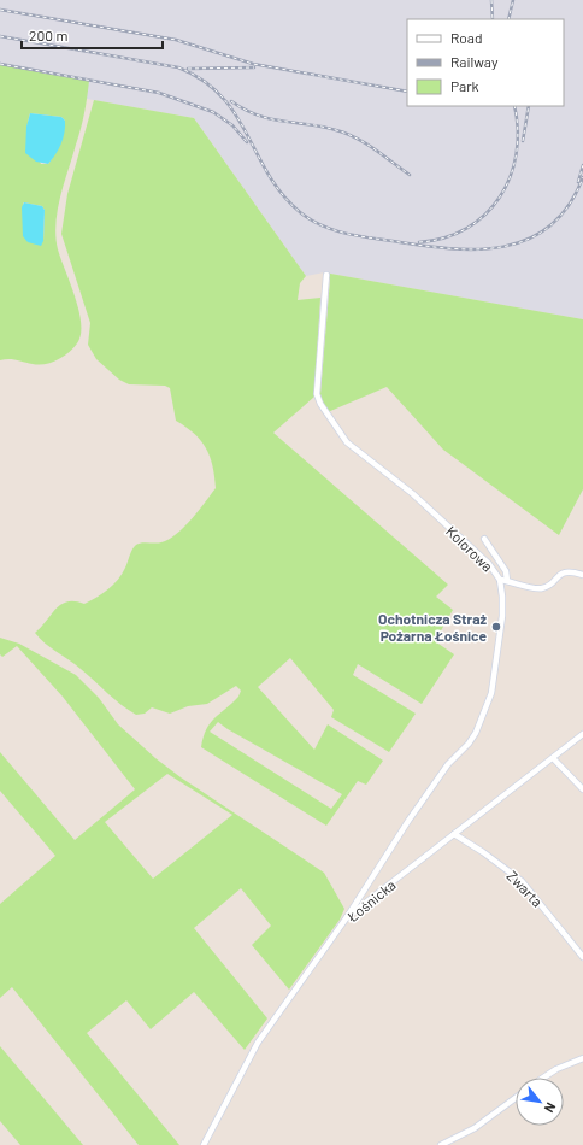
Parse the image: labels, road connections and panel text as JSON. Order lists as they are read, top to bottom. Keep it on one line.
{"streets":{"street":["Kolorowa","Zwarta","Łośnicka"]},"crossings":[["Kolorowa","Łośnicka"],["Zwarta","Łośnicka"]],"places":["Ochotnicza Straż Pożarna Łośnice"],"legend":["Road","Railway","Park"],"scale_bar":"200 m","north":"bottom right"}
